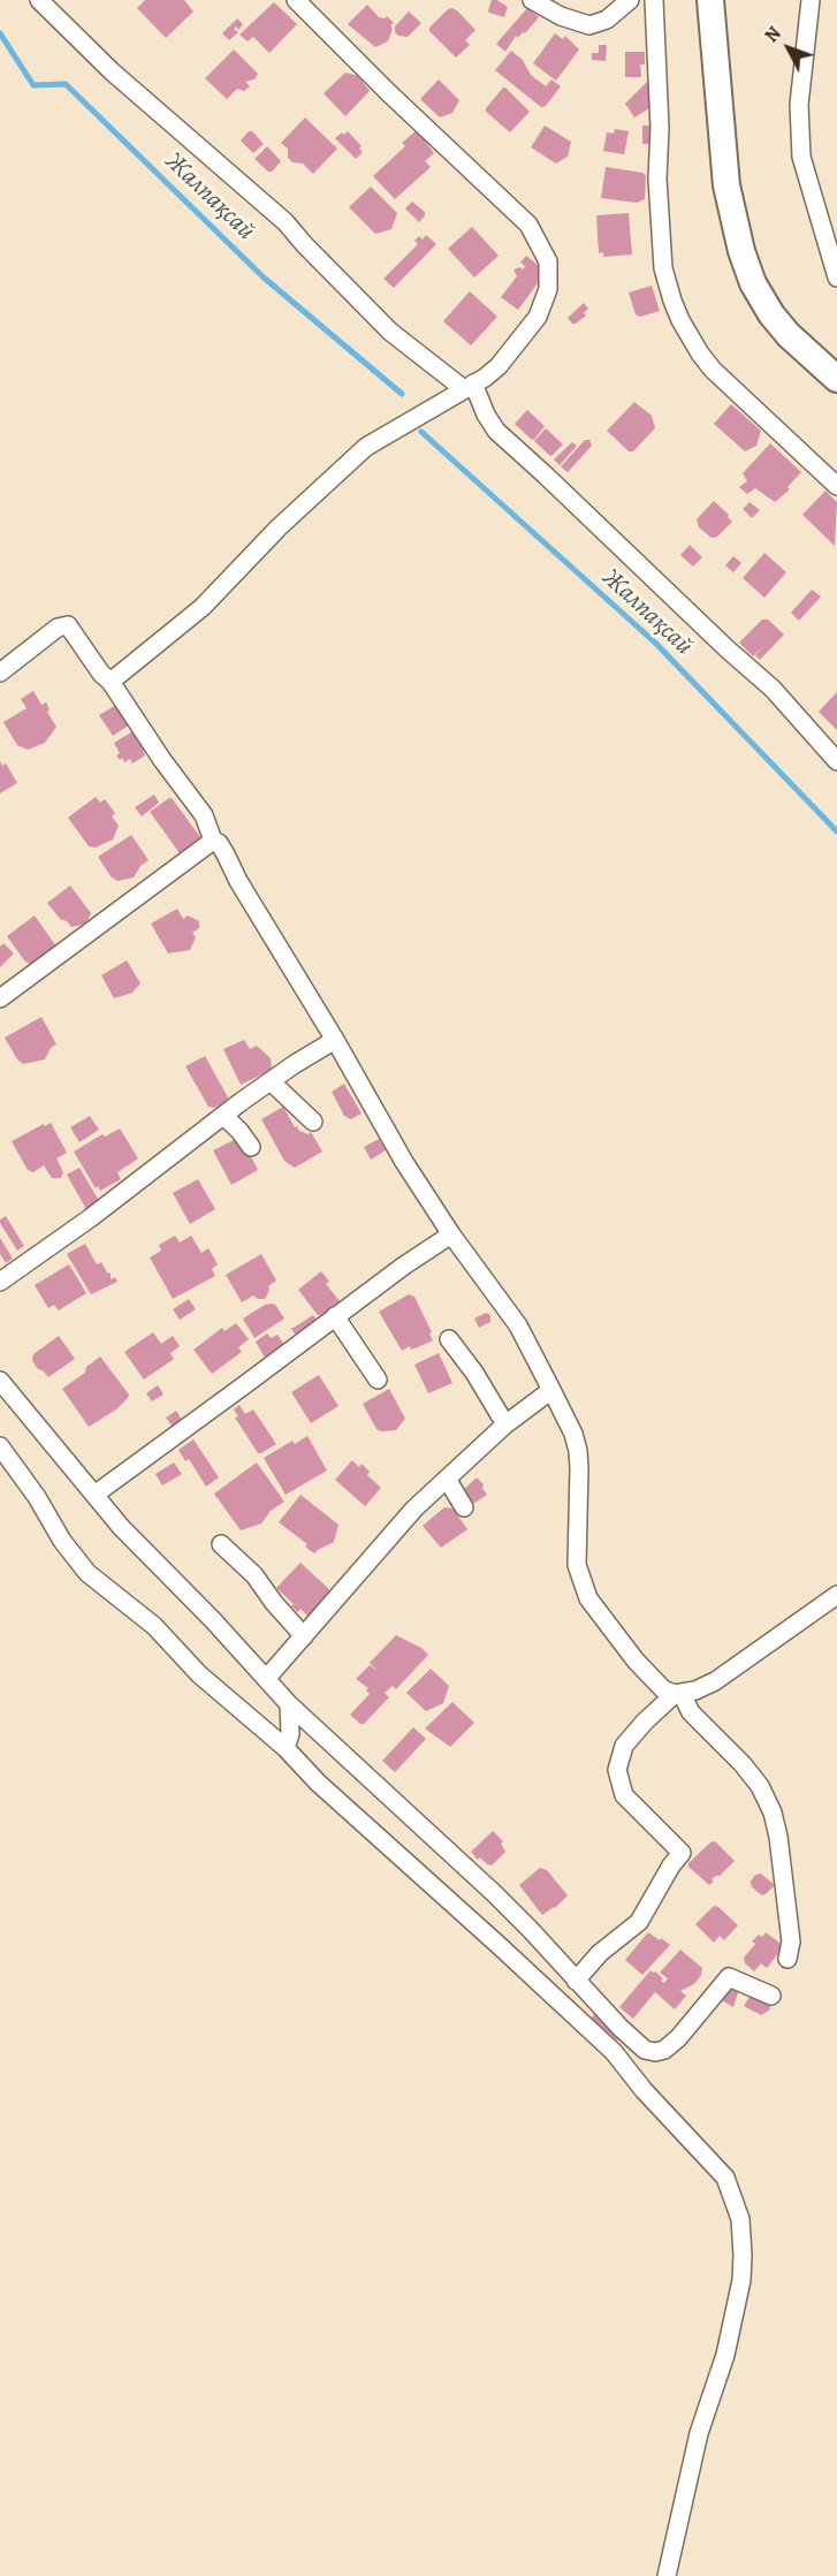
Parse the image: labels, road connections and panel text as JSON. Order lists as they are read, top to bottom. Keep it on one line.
{"water":["Жалпақсай"],"north":"top left"}
